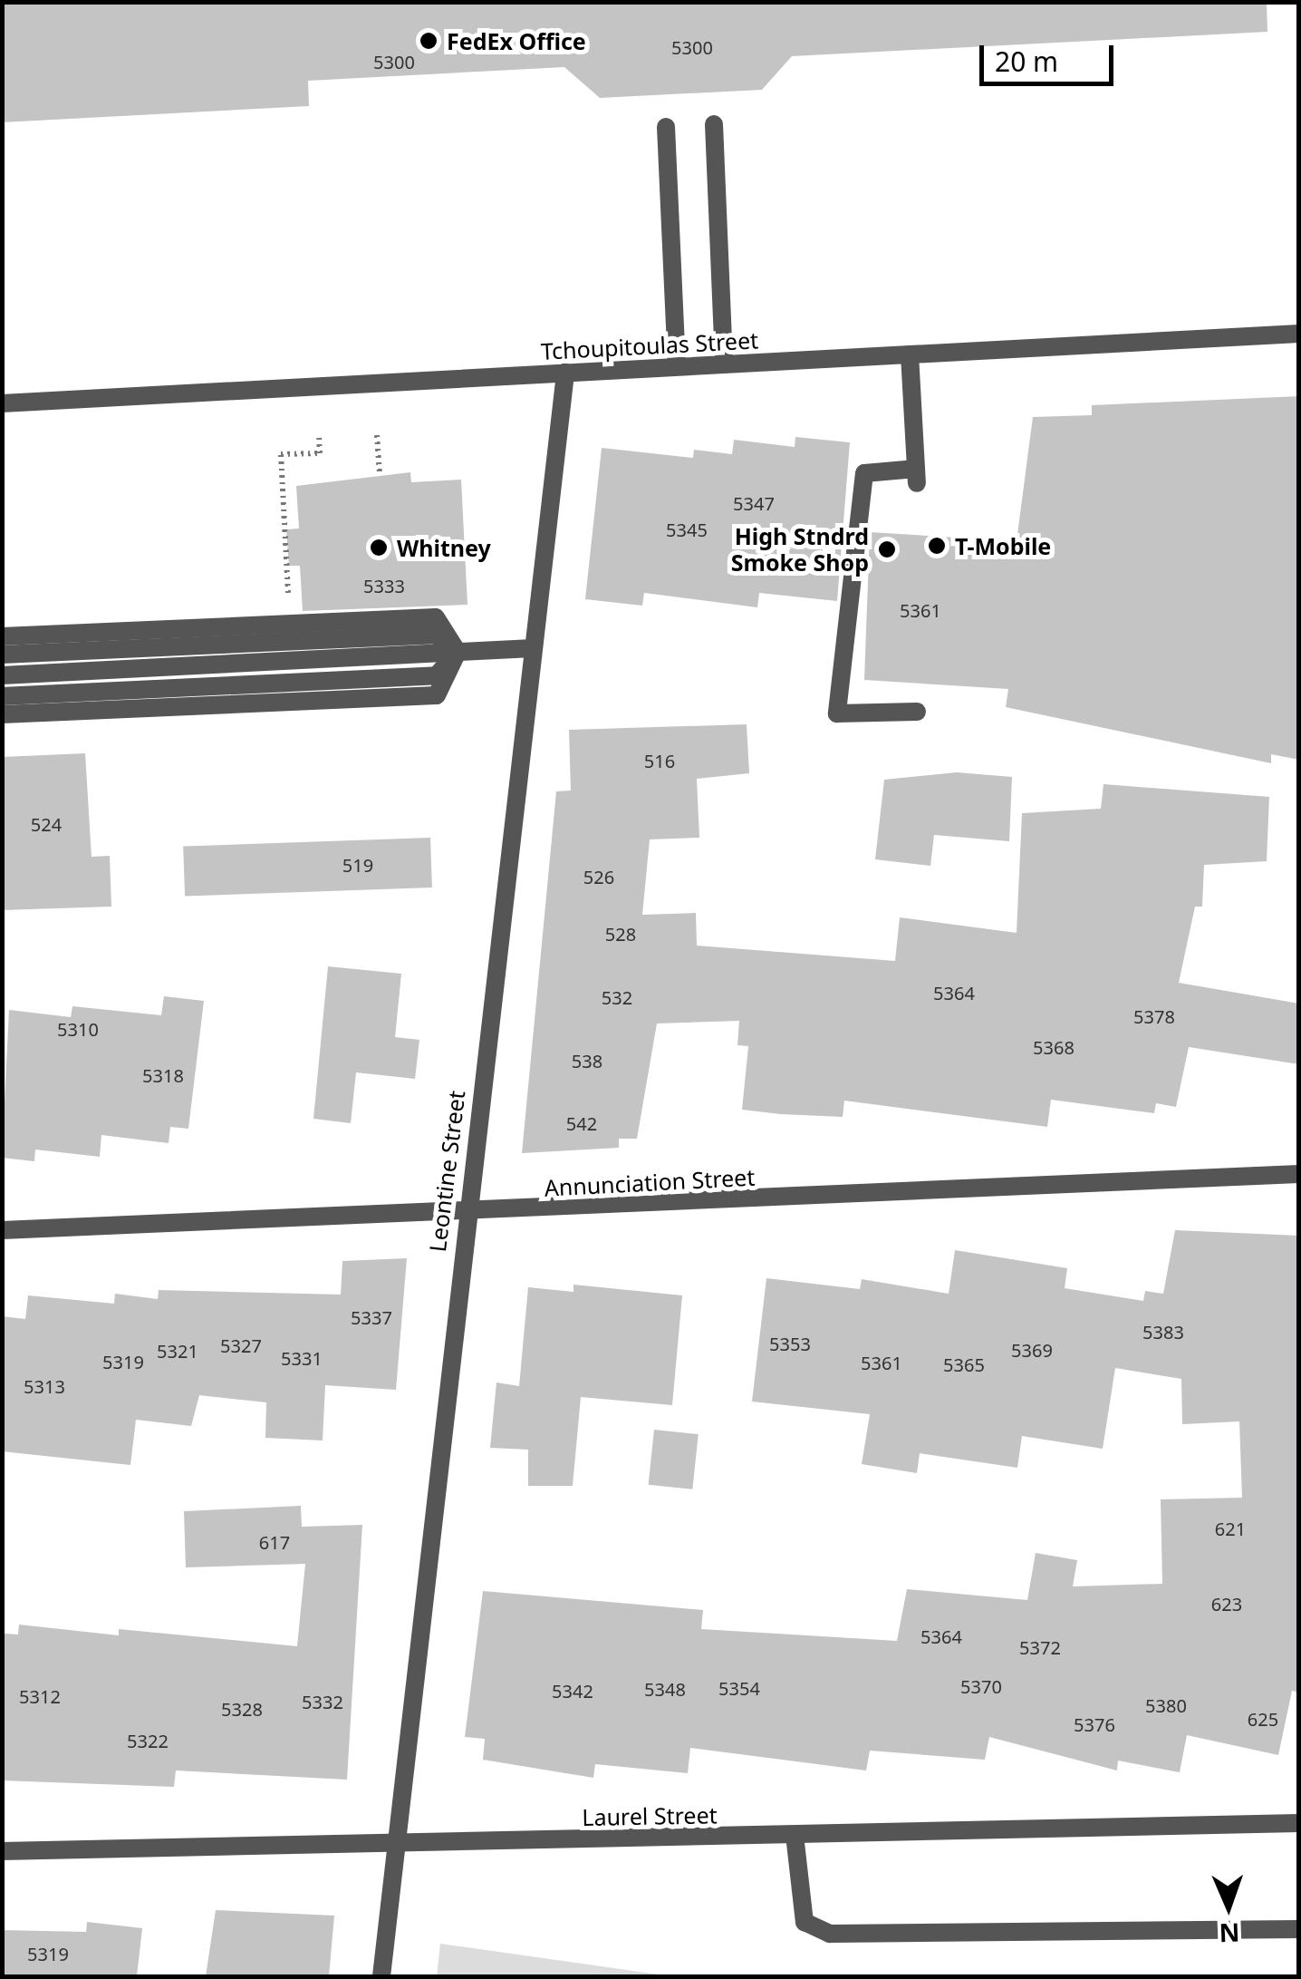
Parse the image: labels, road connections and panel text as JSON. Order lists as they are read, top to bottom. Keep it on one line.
{"streets":{"street":["Tchoupitoulas Street","Leontine Street","Annunciation Street","Laurel Street"]},"crossings":[["Tchoupitoulas Street","Leontine Street"],["Leontine Street","Annunciation Street"],["Leontine Street","Laurel Street"]],"places":["FedEx Office","T-Mobile","Whitney","High Stndrd Smoke Shop"],"house_numbers":["5300","5300","5347","5345","5333","5361","516","524","519","526","528","5364","532","5378","5310","5368","538","5318","542","5337","5383","5353","5327","5369","5321","5331","5319","5361","5365","5313","621","617","623","5364","5372","5370","5354","5348","5342","5312","5332","5380","5328","625","5376","5322","5319"],"scale_bar":"20 m","north":"bottom"}
